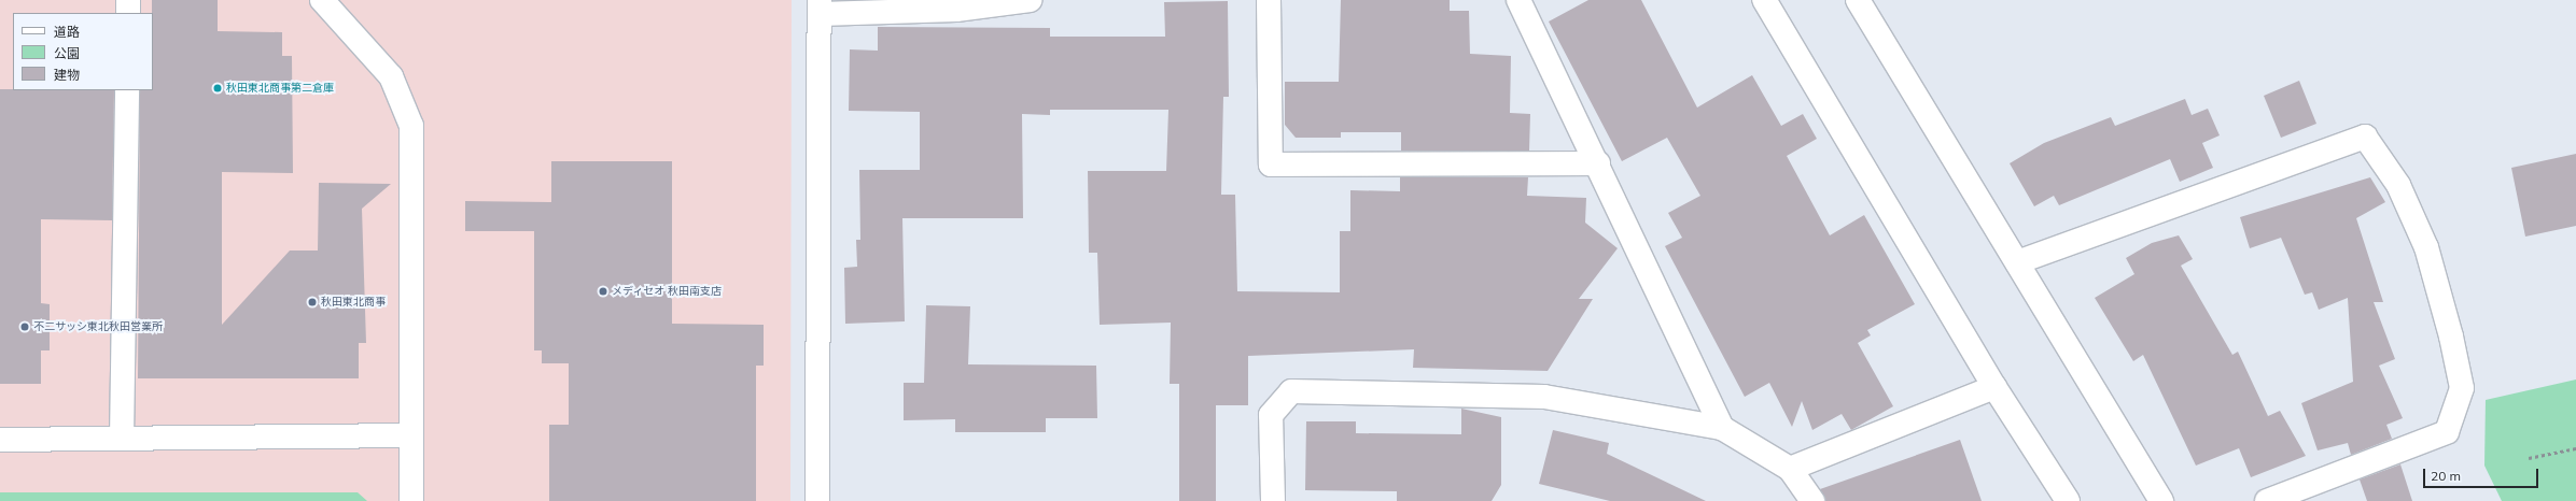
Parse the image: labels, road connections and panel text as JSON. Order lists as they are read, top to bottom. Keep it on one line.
{"places":["秋田東北商事第二倉庫","メディセオ 秋田南支店","秋田東北商事","不二サッシ東北秋田営業所"],"legend":["道路","公園","建物"],"scale_bar":"20 m"}
